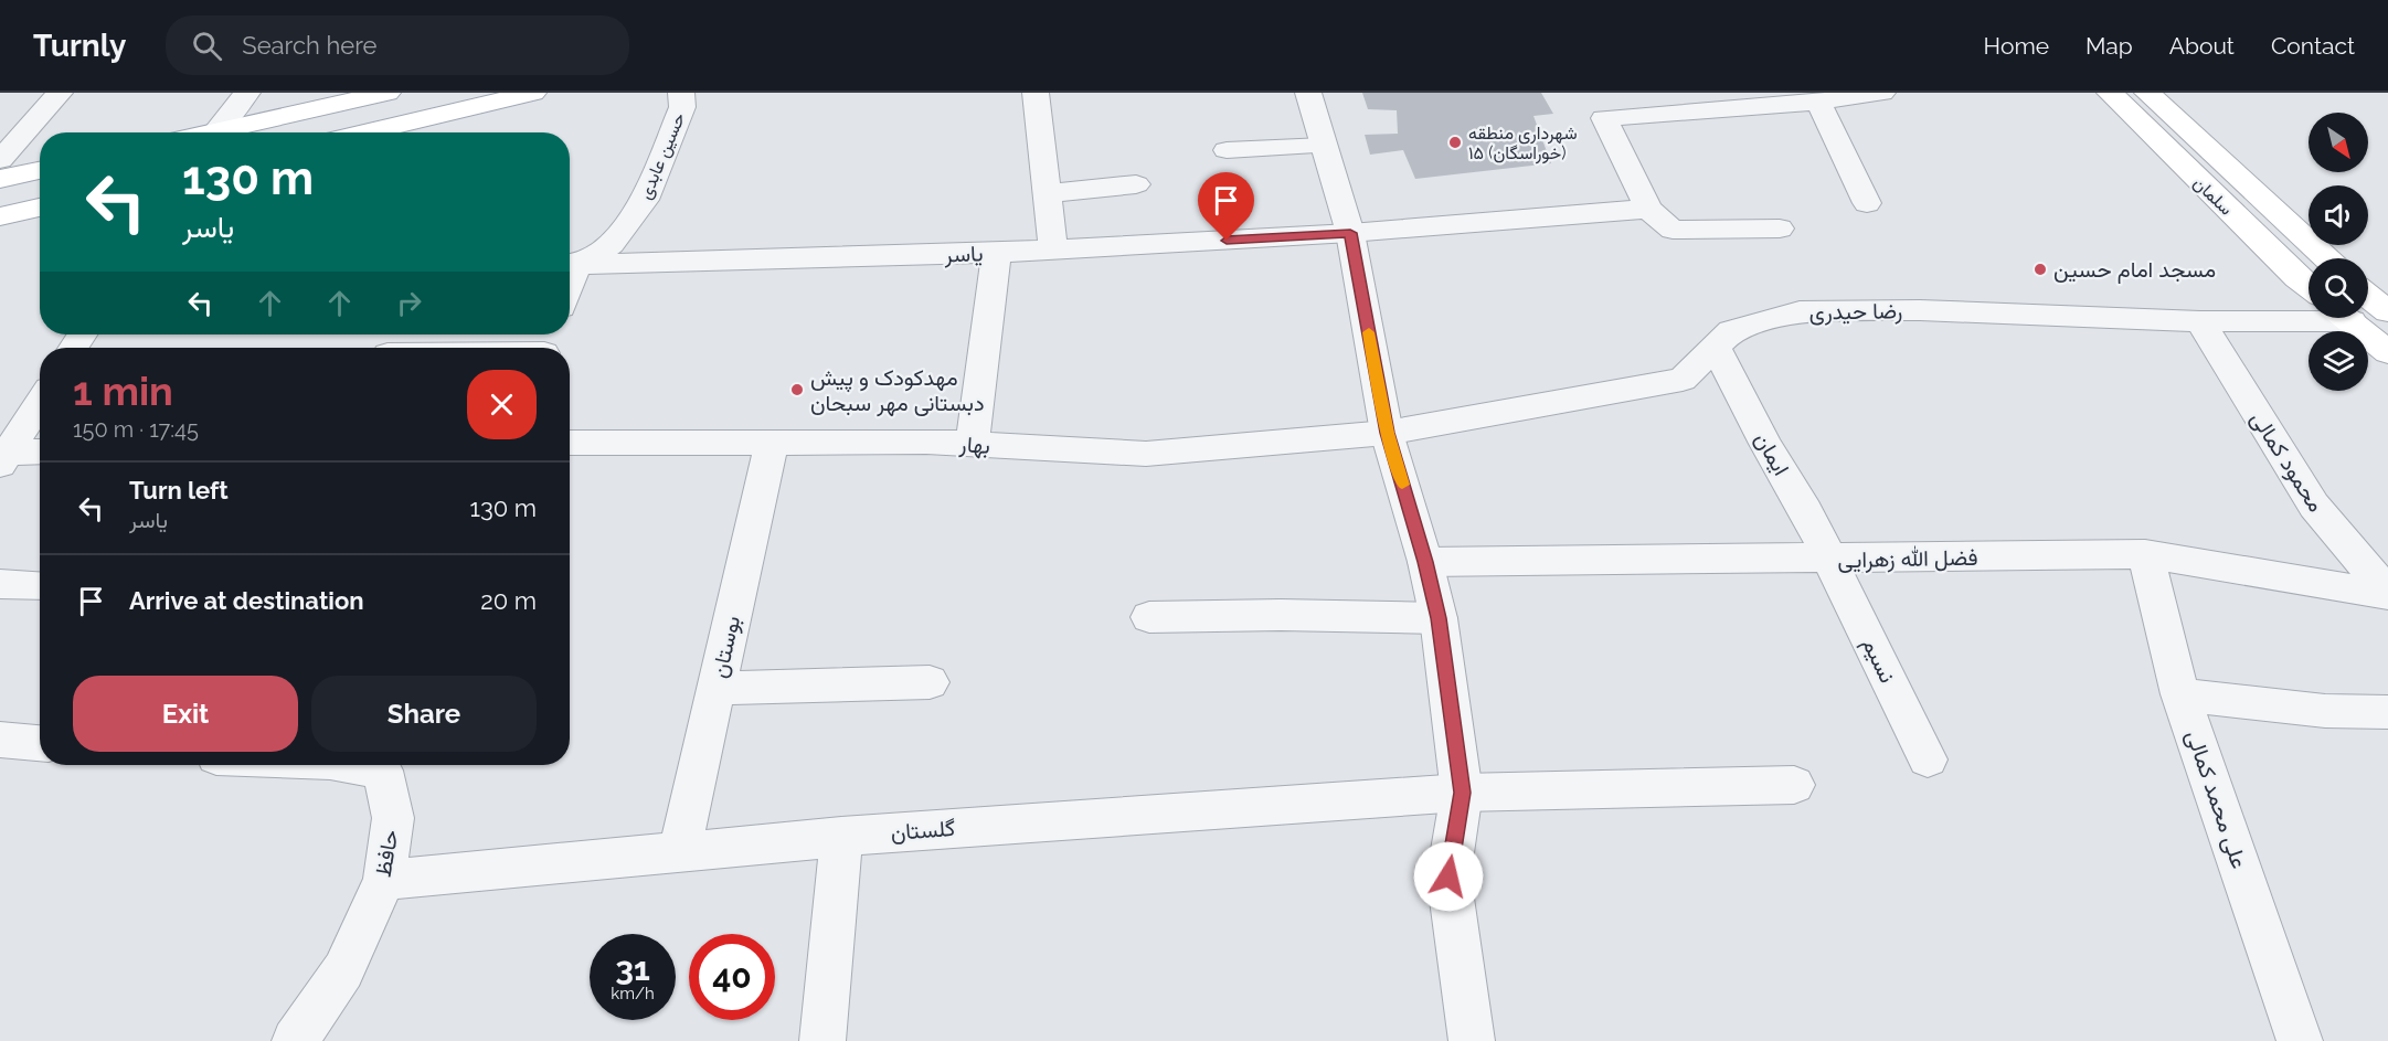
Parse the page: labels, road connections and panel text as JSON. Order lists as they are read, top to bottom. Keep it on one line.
{"streets":{"main road":["سلمان"],"street":["حسین عابدی","یاسر","رضا حیدری","بهار","ایمان","محمود کمالی","فضل الله زهرایی","بوستان","نسیم","علی محمد کمالی","گلستان","حافظ"]},"crossings":[["حسین عابدی","یاسر"],["رضا حیدری","بهار"],["رضا حیدری","ایمان"],["رضا حیدری","محمود کمالی"],["بهار","بوستان"],["ایمان","فضل الله زهرایی"],["ایمان","نسیم"],["محمود کمالی","فضل الله زهرایی"],["فضل الله زهرایی","نسیم"],["فضل الله زهرایی","علی محمد کمالی"],["بوستان","گلستان"],["گلستان","حافظ"]],"places":["شهرداری منطقه ۱۵ (خوراسگان)","مسجد امام حسین","مهدکودک و پیش دبستانی مهر سبحان"],"north":"bottom right","page":{"header":"Turnly","search":"Search here","nav":["Home","Map","About","Contact"],"turn":["130 m","یاسر"],"heading":["1 min","150 m · 17:45"],"list":[{"name":"Turn left","note":"یاسر","value":"130 m"},{"name":"Arrive at destination","value":"20 m"}],"buttons":["Exit","Share"],"speed":"31 km/h","limit":"40"}}
